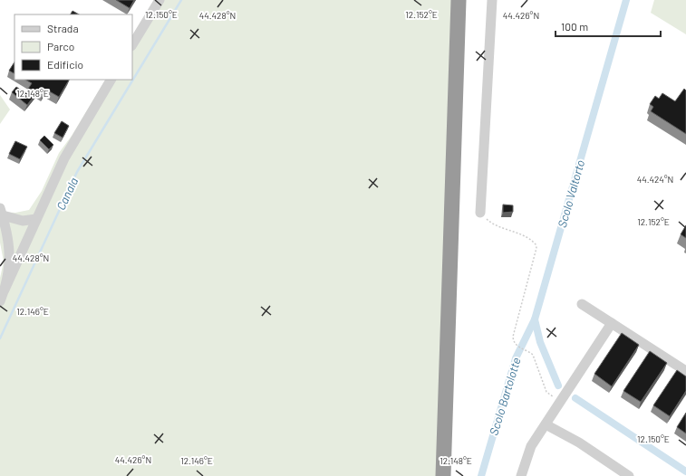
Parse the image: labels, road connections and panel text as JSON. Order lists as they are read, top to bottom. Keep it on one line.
{"water":["Canala","Scolo Valtorto","Scolo Bartolotte"],"legend":["Strada","Parco","Edificio"],"scale_bar":"100 m","coordinates":["12.150°E","12.152°E","44.428°N","44.426°N","12.148°E","44.424°N","12.146°E"]}
